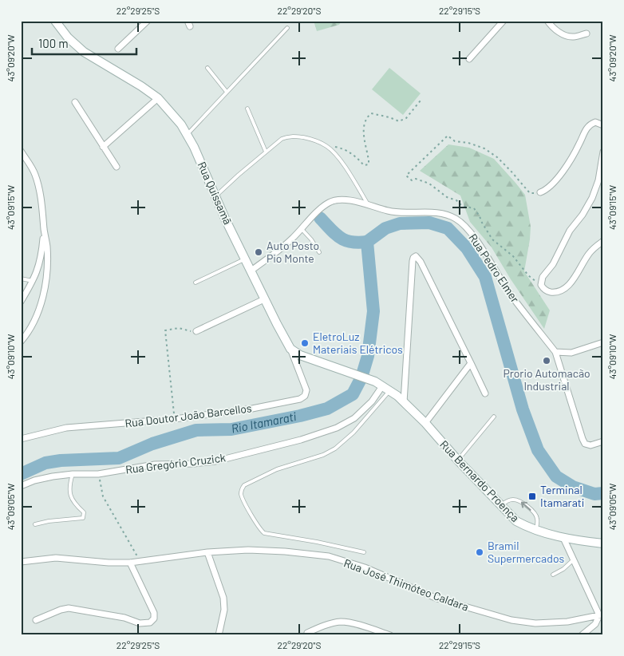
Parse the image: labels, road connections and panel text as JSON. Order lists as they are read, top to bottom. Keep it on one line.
{"streets":{"street":["Rua Quissamã","Rua Pedro Elmer","Rua Doutor João Barcellos","Rua Gregório Cruzick","Rua Bernardo Proença","Rua José Thimóteo Caldara"]},"crossings":[["Rua Quissamã","Rua Pedro Elmer"],["Rua Quissamã","Rua Doutor João Barcellos"],["Rua Quissamã","Rua Bernardo Proença"],["Rua Doutor João Barcellos","Rua Bernardo Proença"],["Rua Gregório Cruzick","Rua Bernardo Proença"]],"water":["Rio Itamarati"],"places":{"other":["Auto Posto Pio Monte","EletroLuz Materiais Elétricos","Prorio Automacão Industrial","Bramil Supermercados"],"transit":["Terminal Itamarati"]},"scale_bar":"100 m","coordinates":["22°29'25\"S","22°29'20\"S","22°29'15\"S","43°09'20\"W","43°09'15\"W","43°09'10\"W","43°09'05\"W"]}
